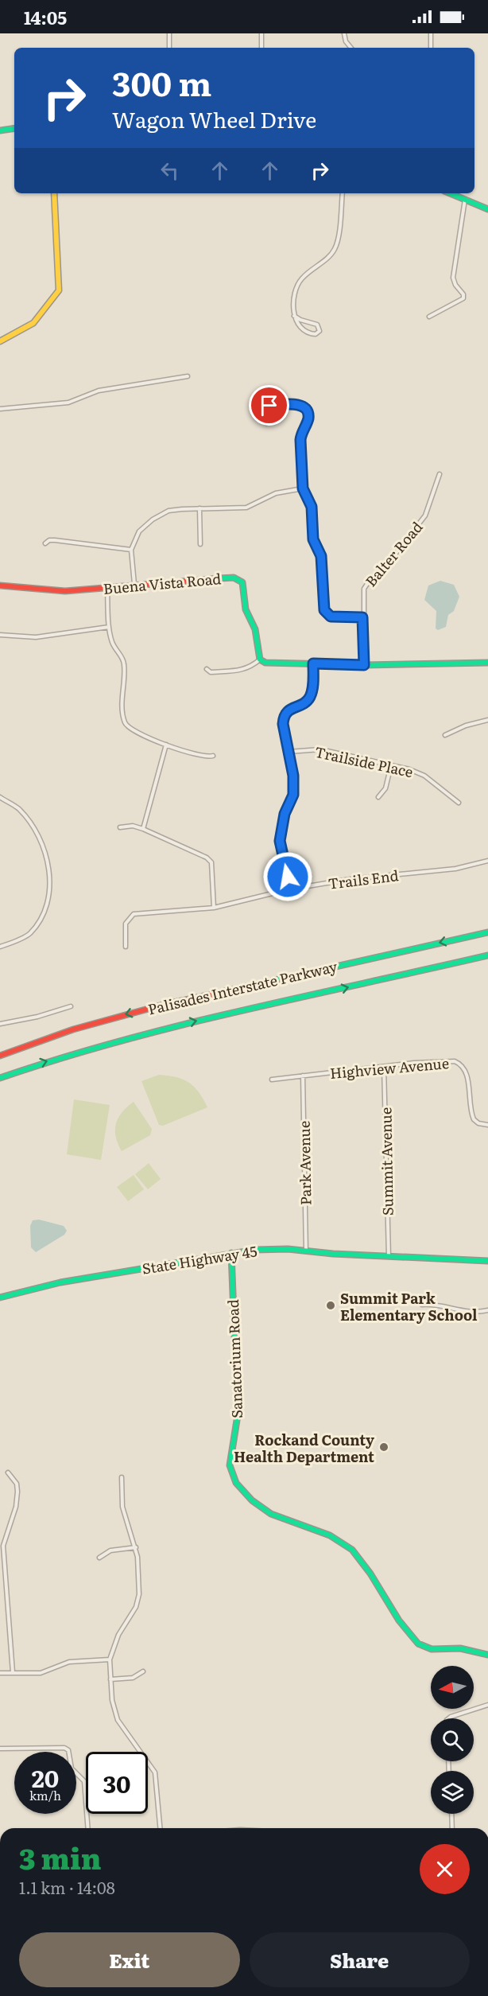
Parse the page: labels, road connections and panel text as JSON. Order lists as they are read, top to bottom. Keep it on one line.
{"streets":{"main road":["Buena Vista Road","Palisades Interstate Parkway","State Highway 45","Sanatorium Road"],"street":["Balter Road","Trailside Place","Trails End","Highview Avenue","Summit Avenue","Park Avenue"]},"crossings":[["Highview Avenue","Summit Avenue"],["Highview Avenue","Park Avenue"],["Summit Avenue","State Highway 45"],["Park Avenue","State Highway 45"],["State Highway 45","Sanatorium Road"]],"places":["Summit Park Elementary School","Rockand County Health Department"],"north":"left","page":{"status":"14:05","turn":["300 m","Wagon Wheel Drive"],"speed":"20 km/h","limit":"30","heading":["3 min","1.1 km · 14:08"],"buttons":["Exit","Share"]}}
